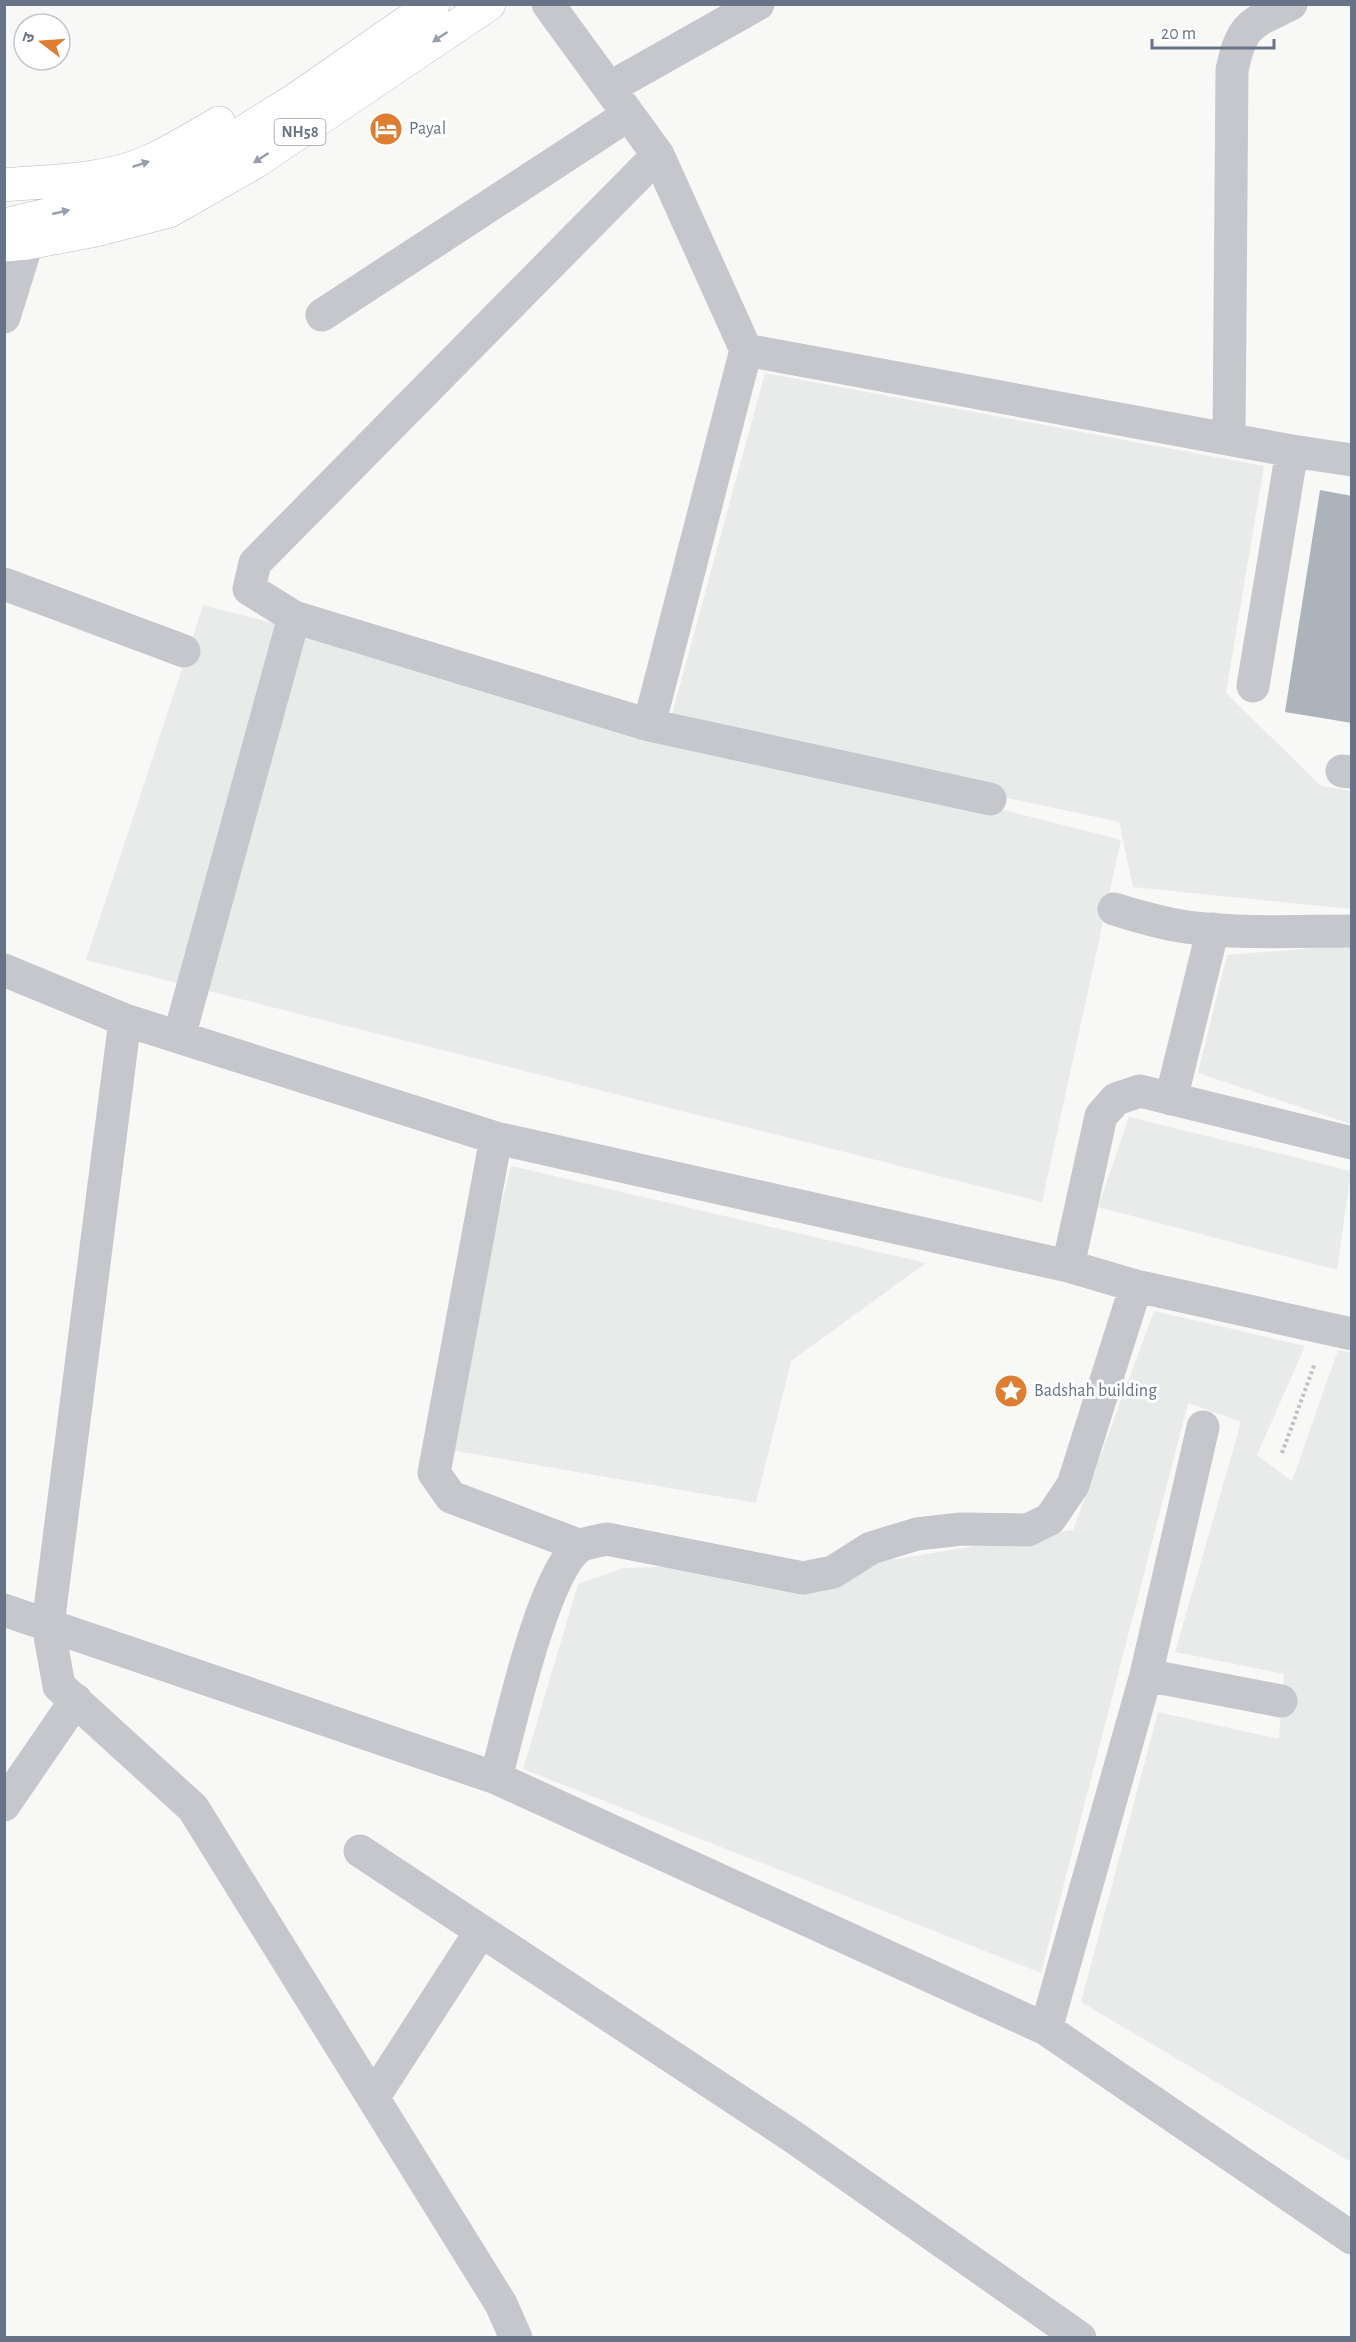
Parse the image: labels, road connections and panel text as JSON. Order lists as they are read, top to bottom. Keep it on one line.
{"streets":{"highway":["NH58"]},"places":{"hotel":["Payal"],"place":["Badshah building"]},"scale_bar":"20 m","north":"left"}
